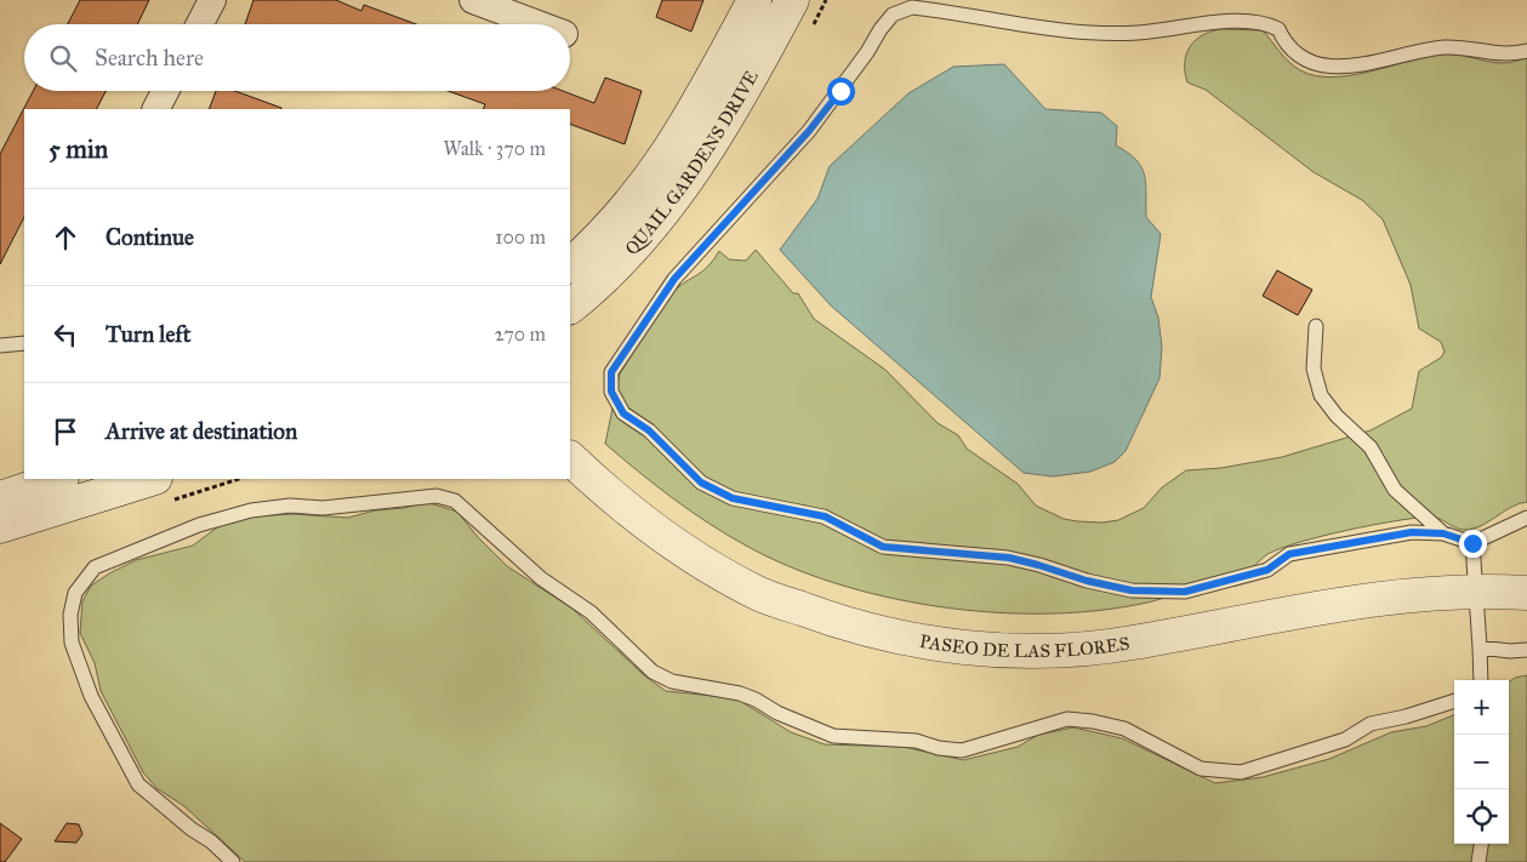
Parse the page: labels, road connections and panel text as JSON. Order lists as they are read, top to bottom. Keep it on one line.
{"streets":{"street":["QUAIL GARDENS DRIVE","PASEO DE LAS FLORES"]},"page":{"search":"Search here","heading":["5 min","Walk · 370 m"],"list":[["Continue","100 m"],["Turn left","270 m"],"Arrive at destination"],"map_buttons":["+","−"]}}
